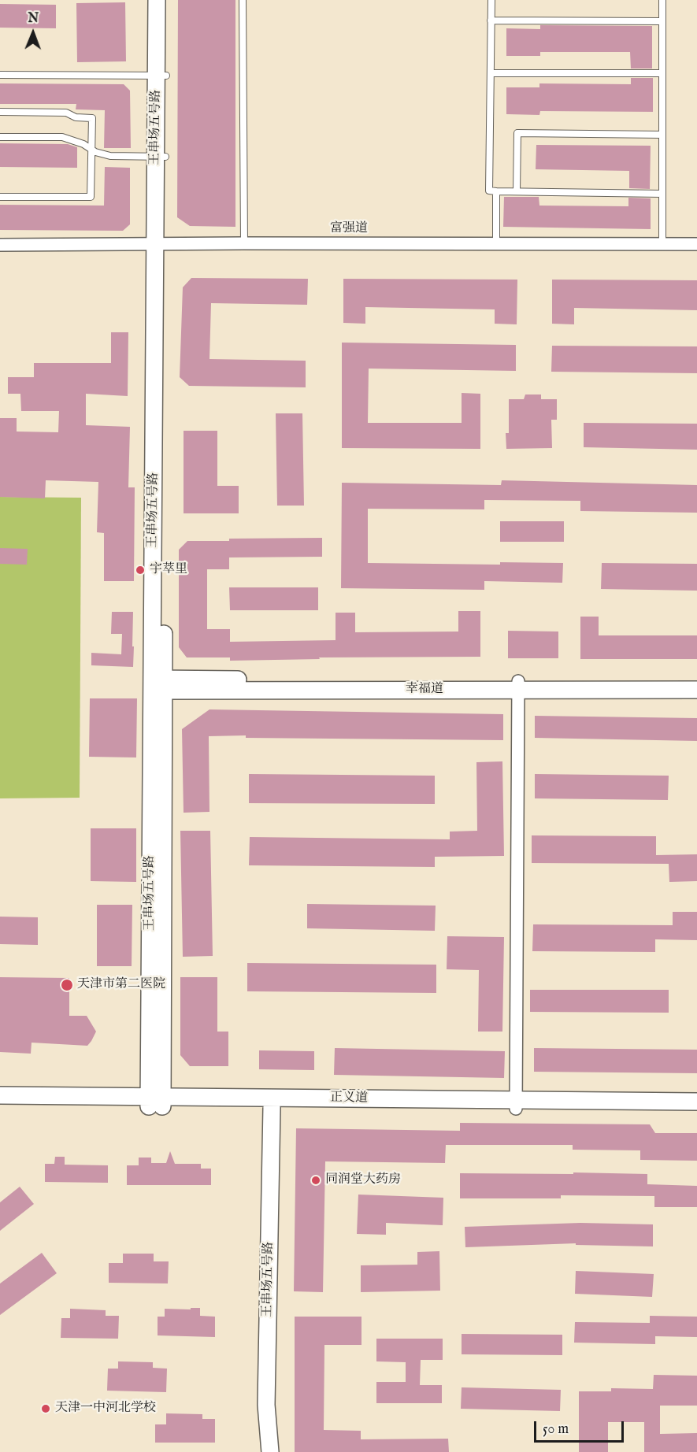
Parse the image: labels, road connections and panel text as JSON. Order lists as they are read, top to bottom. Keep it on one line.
{"streets":{"street":["王串场五号路","富强道","幸福道","正义道"]},"crossings":[["王串场五号路","富强道"],["王串场五号路","幸福道"],["王串场五号路","正义道"]],"places":["宇萃里","天津市第二医院","同润堂大药房","天津一中河北学校"],"scale_bar":"50 m","north":"top"}
